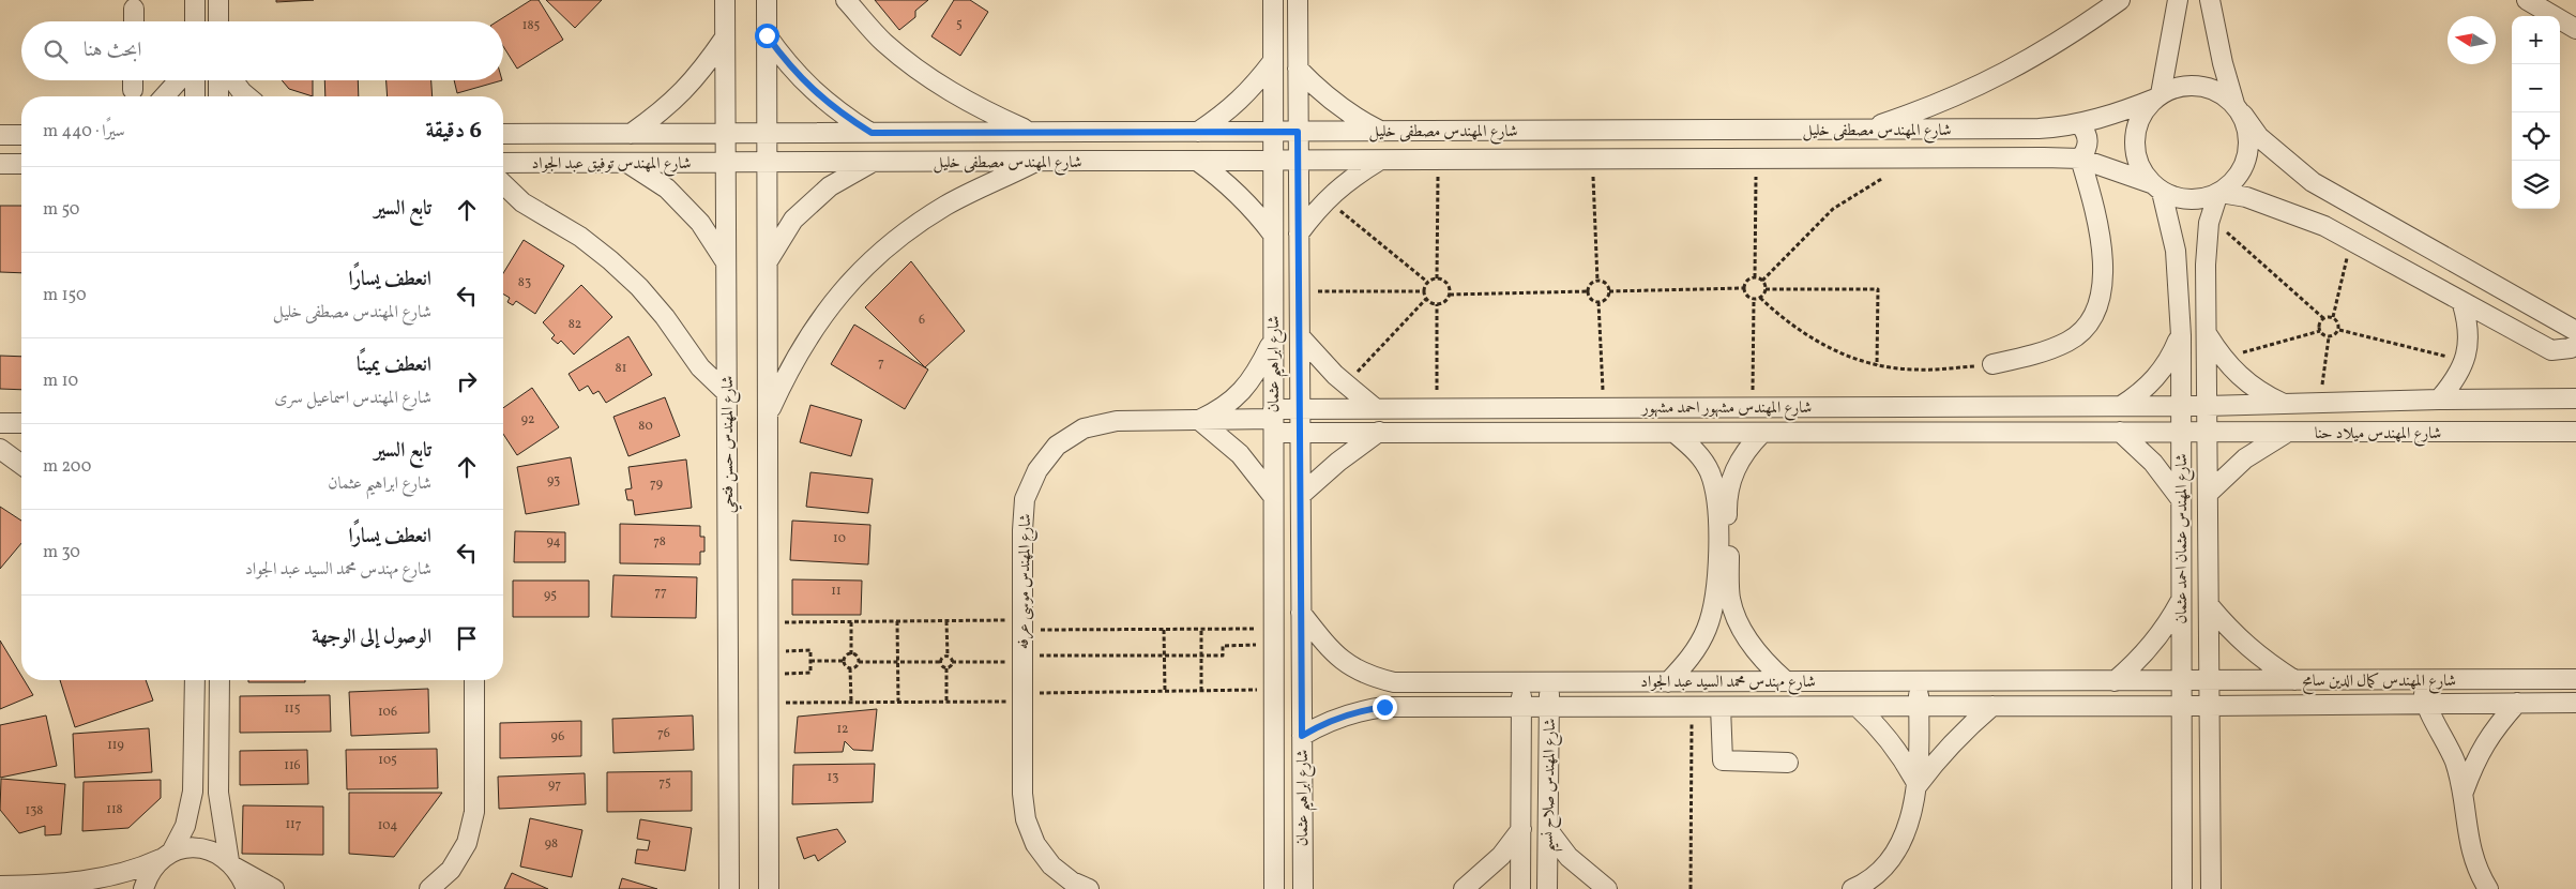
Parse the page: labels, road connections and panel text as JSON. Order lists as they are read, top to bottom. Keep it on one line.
{"streets":{"street":["شارع المهندس مصطفى خليل","شارع المهندس توفيق عبد الجواد","شارع ابراهيم عثمان","شارع المهندس مشهور احمد مشهور","شارع المهندس ميلاد حنا","شارع المهندس حسن فتحي","شارع المهندس عثمان احمد عثمان","شارع المهندس موسى عرفه","شارع المهندس كمال الدين سامح","شارع مهندس محمد السيد عبد الجواد","شارع المهندس صلاح نسيم"]},"crossings":[["شارع المهندس مصطفى خليل","شارع المهندس توفيق عبد الجواد"],["شارع المهندس مصطفى خليل","شارع ابراهيم عثمان"],["شارع المهندس مصطفى خليل","شارع المهندس حسن فتحي"],["شارع المهندس مصطفى خليل","شارع المهندس عثمان احمد عثمان"],["شارع المهندس توفيق عبد الجواد","شارع المهندس حسن فتحي"],["شارع ابراهيم عثمان","شارع المهندس مشهور احمد مشهور"],["شارع ابراهيم عثمان","شارع المهندس موسى عرفه"],["شارع ابراهيم عثمان","شارع مهندس محمد السيد عبد الجواد"],["شارع المهندس مشهور احمد مشهور","شارع المهندس ميلاد حنا"],["شارع المهندس مشهور احمد مشهور","شارع المهندس عثمان احمد عثمان"],["شارع المهندس مشهور احمد مشهور","شارع المهندس موسى عرفه"],["شارع المهندس ميلاد حنا","شارع المهندس عثمان احمد عثمان"],["شارع المهندس عثمان احمد عثمان","شارع المهندس كمال الدين سامح"],["شارع المهندس عثمان احمد عثمان","شارع مهندس محمد السيد عبد الجواد"],["شارع المهندس كمال الدين سامح","شارع مهندس محمد السيد عبد الجواد"],["شارع مهندس محمد السيد عبد الجواد","شارع المهندس صلاح نسيم"]],"house_numbers":["5","185","83","6","82","7","81","92","80","93","79","10","94","78","11","77","95","115","106","12","76","96","119","105","116","13","75","97","118","138","117","104","98"],"north":"left","page":{"map_buttons":["+","−"],"search":"ابحث هنا","heading":["6 دقيقة","سيرًا · 440 m"],"list":[["تابع السير","50 m"],["انعطف يسارًا","شارع المهندس مصطفى خليل","150 m"],["انعطف يمينًا","شارع المهندس اسماعيل سرى","10 m"],["تابع السير","شارع ابراهيم عثمان","200 m"],["انعطف يسارًا","شارع مهندس محمد السيد عبد الجواد","30 m"],"الوصول إلى الوجهة"]}}
